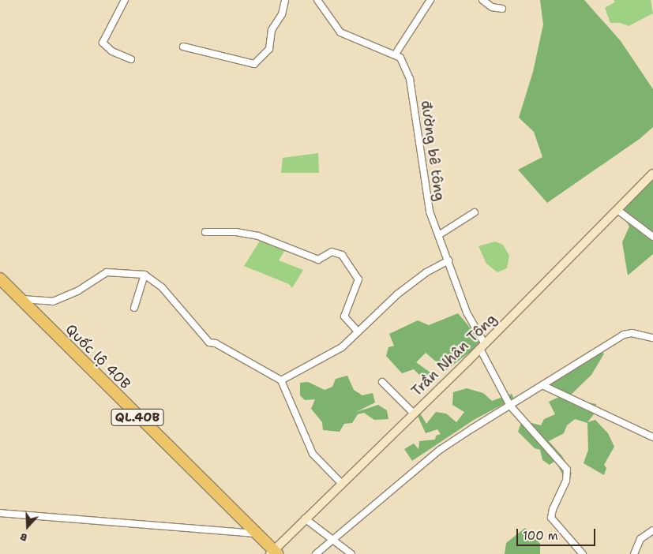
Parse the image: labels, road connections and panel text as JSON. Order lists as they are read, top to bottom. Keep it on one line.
{"streets":{"highway":["Quốc lộ 40B","QL.40B"],"street":["đường bê tông","Trần Nhân Tông"]},"crossings":[["đường bê tông","Trần Nhân Tông"],["Trần Nhân Tông","Quốc lộ 40B"]],"scale_bar":"100 m","north":"bottom"}
